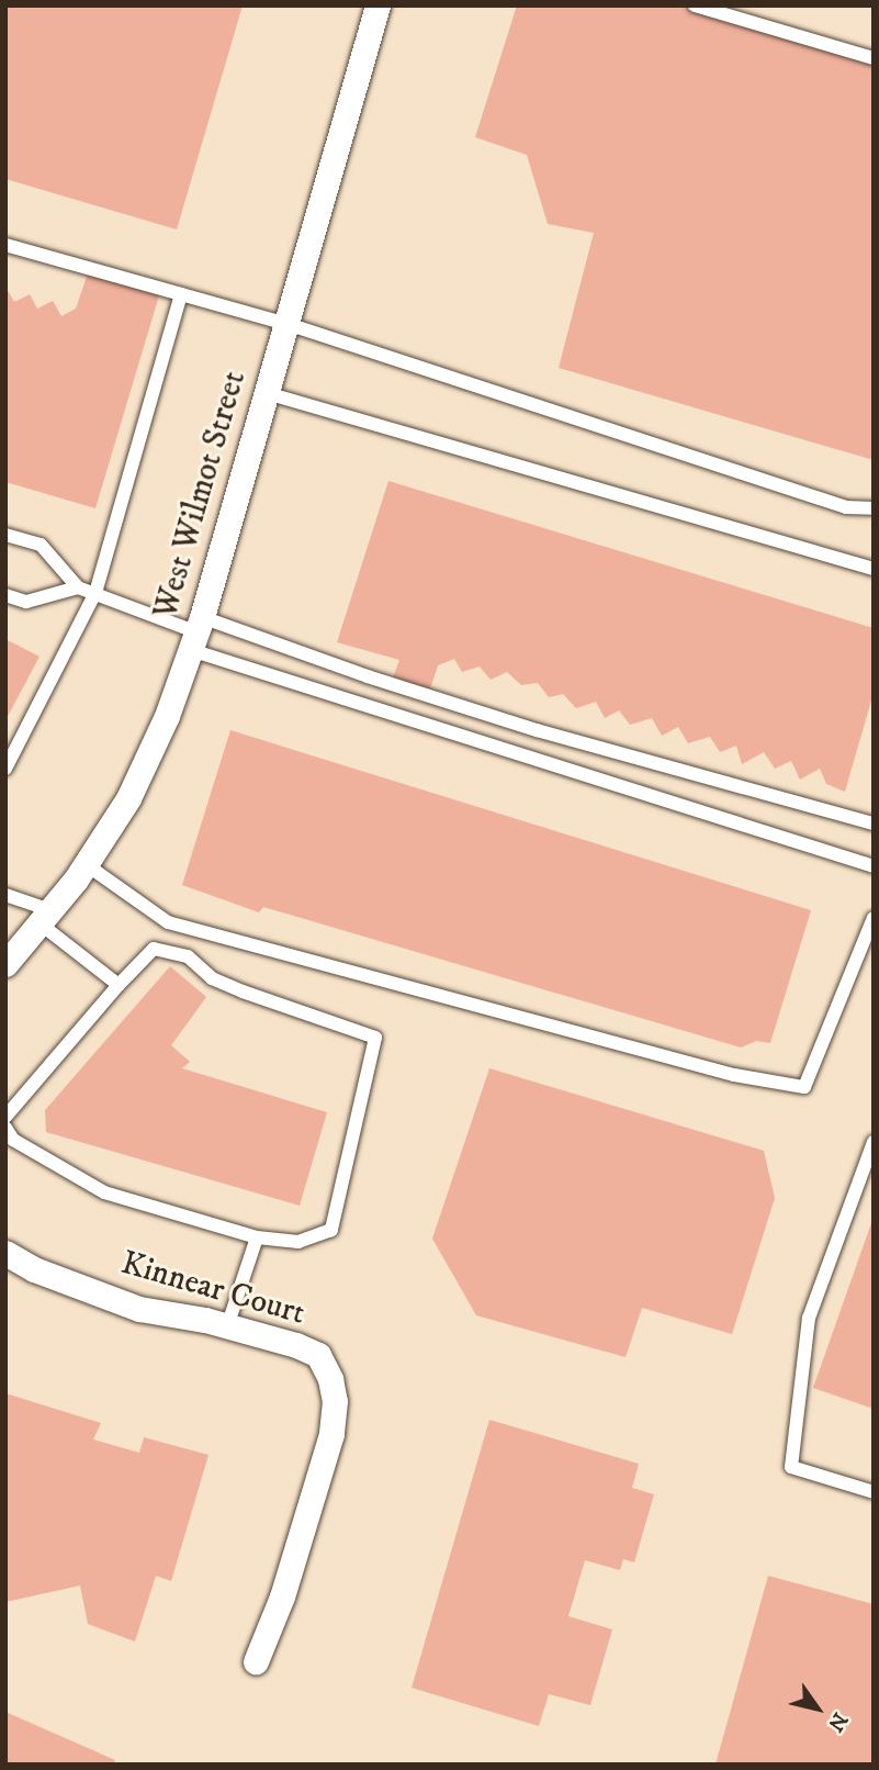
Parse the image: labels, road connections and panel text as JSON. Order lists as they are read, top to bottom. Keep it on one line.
{"streets":{"street":["West Wilmot Street","Kinnear Court"]},"north":"bottom right"}
